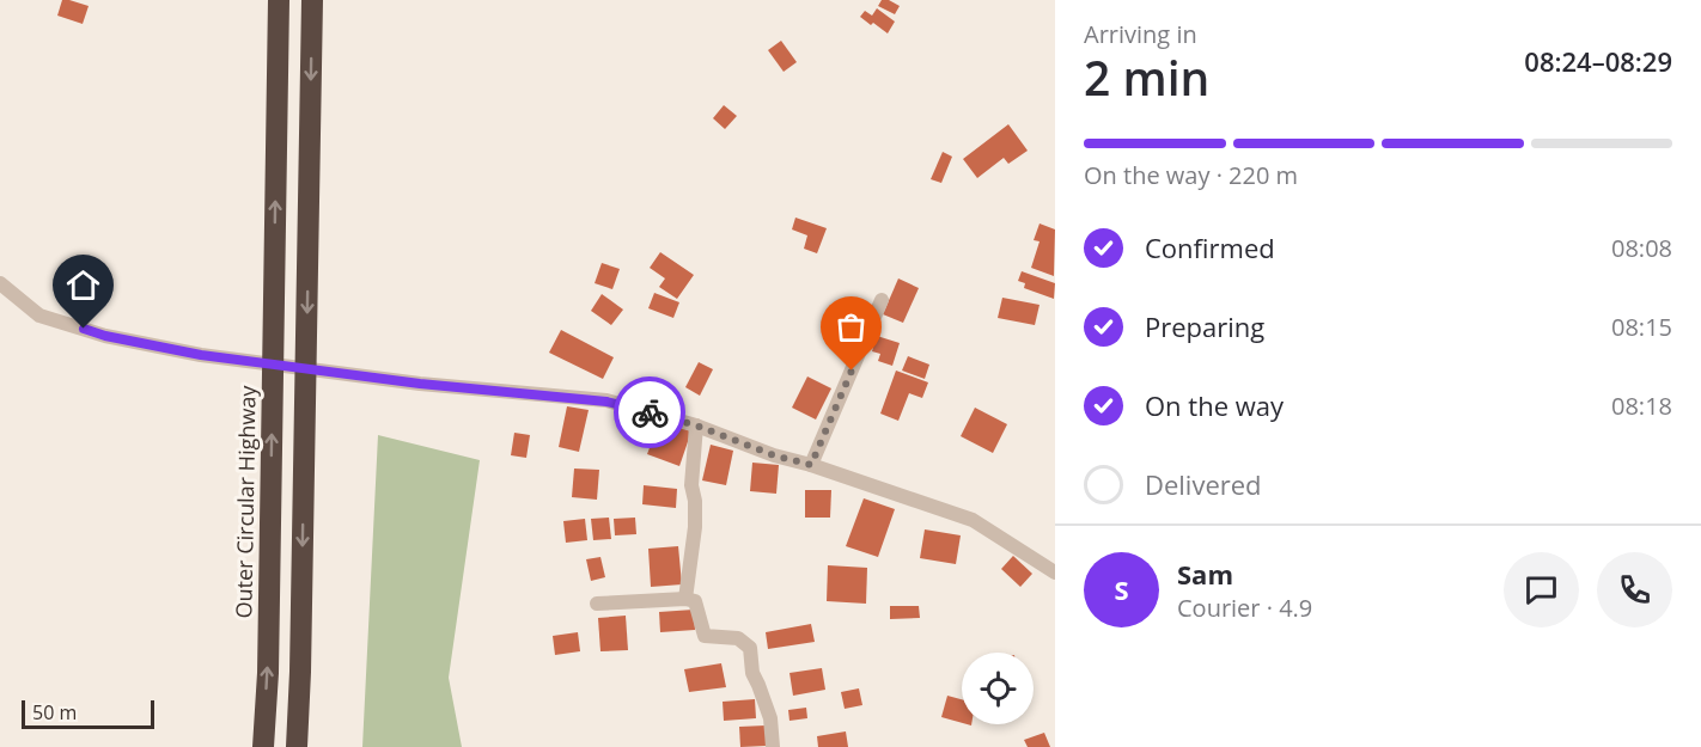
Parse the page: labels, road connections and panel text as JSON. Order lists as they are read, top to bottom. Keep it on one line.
{"streets":{"highway":["Outer Circular Highway"]},"scale_bar":"50 m","page":{"heading":["2 min","Arriving in","08:24–08:29"],"panel":["Sam","Courier · 4.9"],"bar":"On the way · 220 m","list":[["Confirmed","08:08"],["Preparing","08:15"],["On the way","08:18"],"Delivered"],"round":"S","scale":"50 m"}}
